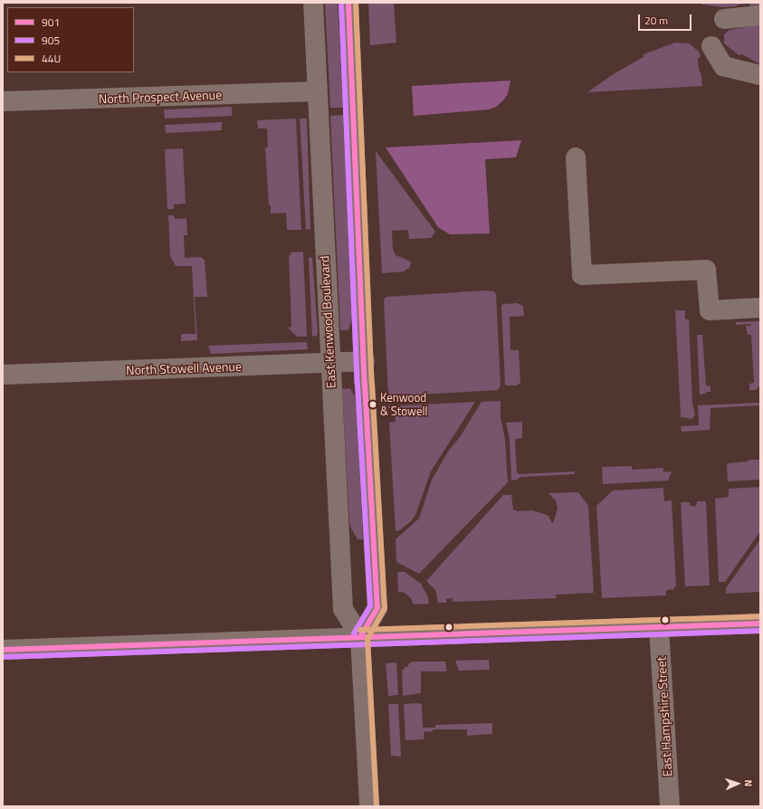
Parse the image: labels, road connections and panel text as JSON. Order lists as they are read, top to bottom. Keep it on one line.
{"streets":{"street":["North Prospect Avenue","East Kenwood Boulevard","North Stowell Avenue","East Hampshire Street"]},"crossings":[["North Prospect Avenue","East Kenwood Boulevard"],["East Kenwood Boulevard","North Stowell Avenue"]],"places":["Kenwood & Stowell"],"lines":["transit line 901","transit line 905","transit line 44U"],"legend":["901","905","44U"],"scale_bar":"20 m","north":"right"}
